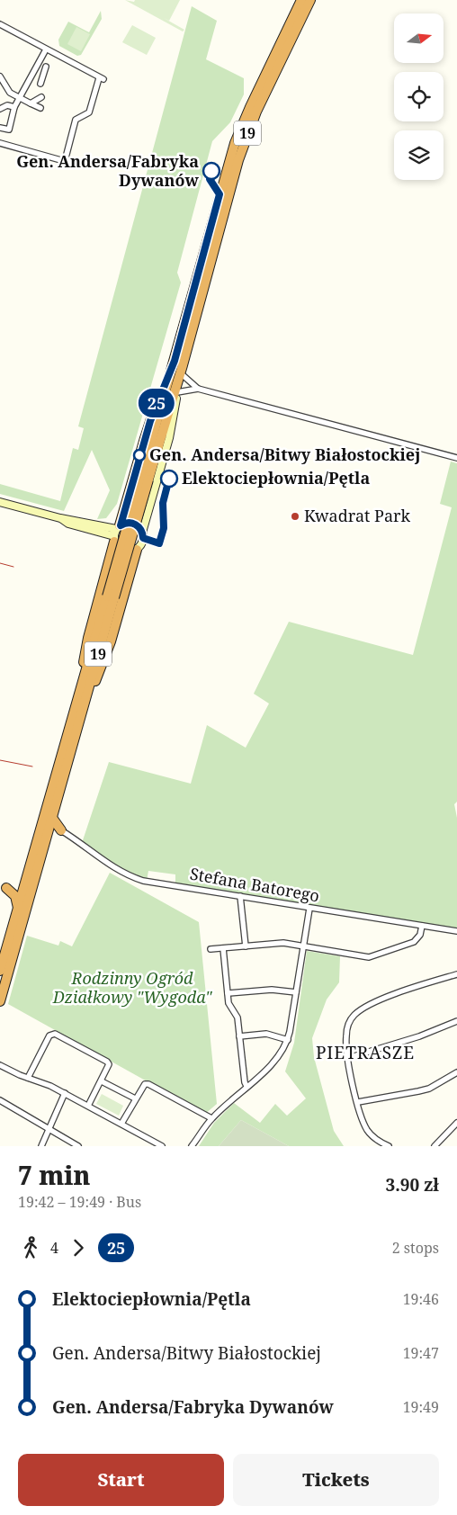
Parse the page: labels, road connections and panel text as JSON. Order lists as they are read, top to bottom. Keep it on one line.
{"streets":{"highway":["19"],"street":["Stefana Batorego"]},"districts":["PIETRASZE"],"parks":["Rodzinny Ogród Działkowy \"Wygoda\""],"places":["Gen. Andersa/Fabryka Dywanów","Gen. Andersa/Bitwy Białostockiej","Elektociepłownia/Pętla","Kwadrat Park"],"lines":["bus line 25"],"north":"right","page":{"on_map":"25","heading":["7 min","19:42 – 19:49 · Bus","3.90 zł"],"legs":["4","25","2 stops"],"list":[{"name":"Elektociepłownia/Pętla","value":"19:46"},{"name":"Gen. Andersa/Bitwy Białostockiej","value":"19:47"},{"name":"Gen. Andersa/Fabryka Dywanów","value":"19:49"}],"buttons":["Start","Tickets"]}}
